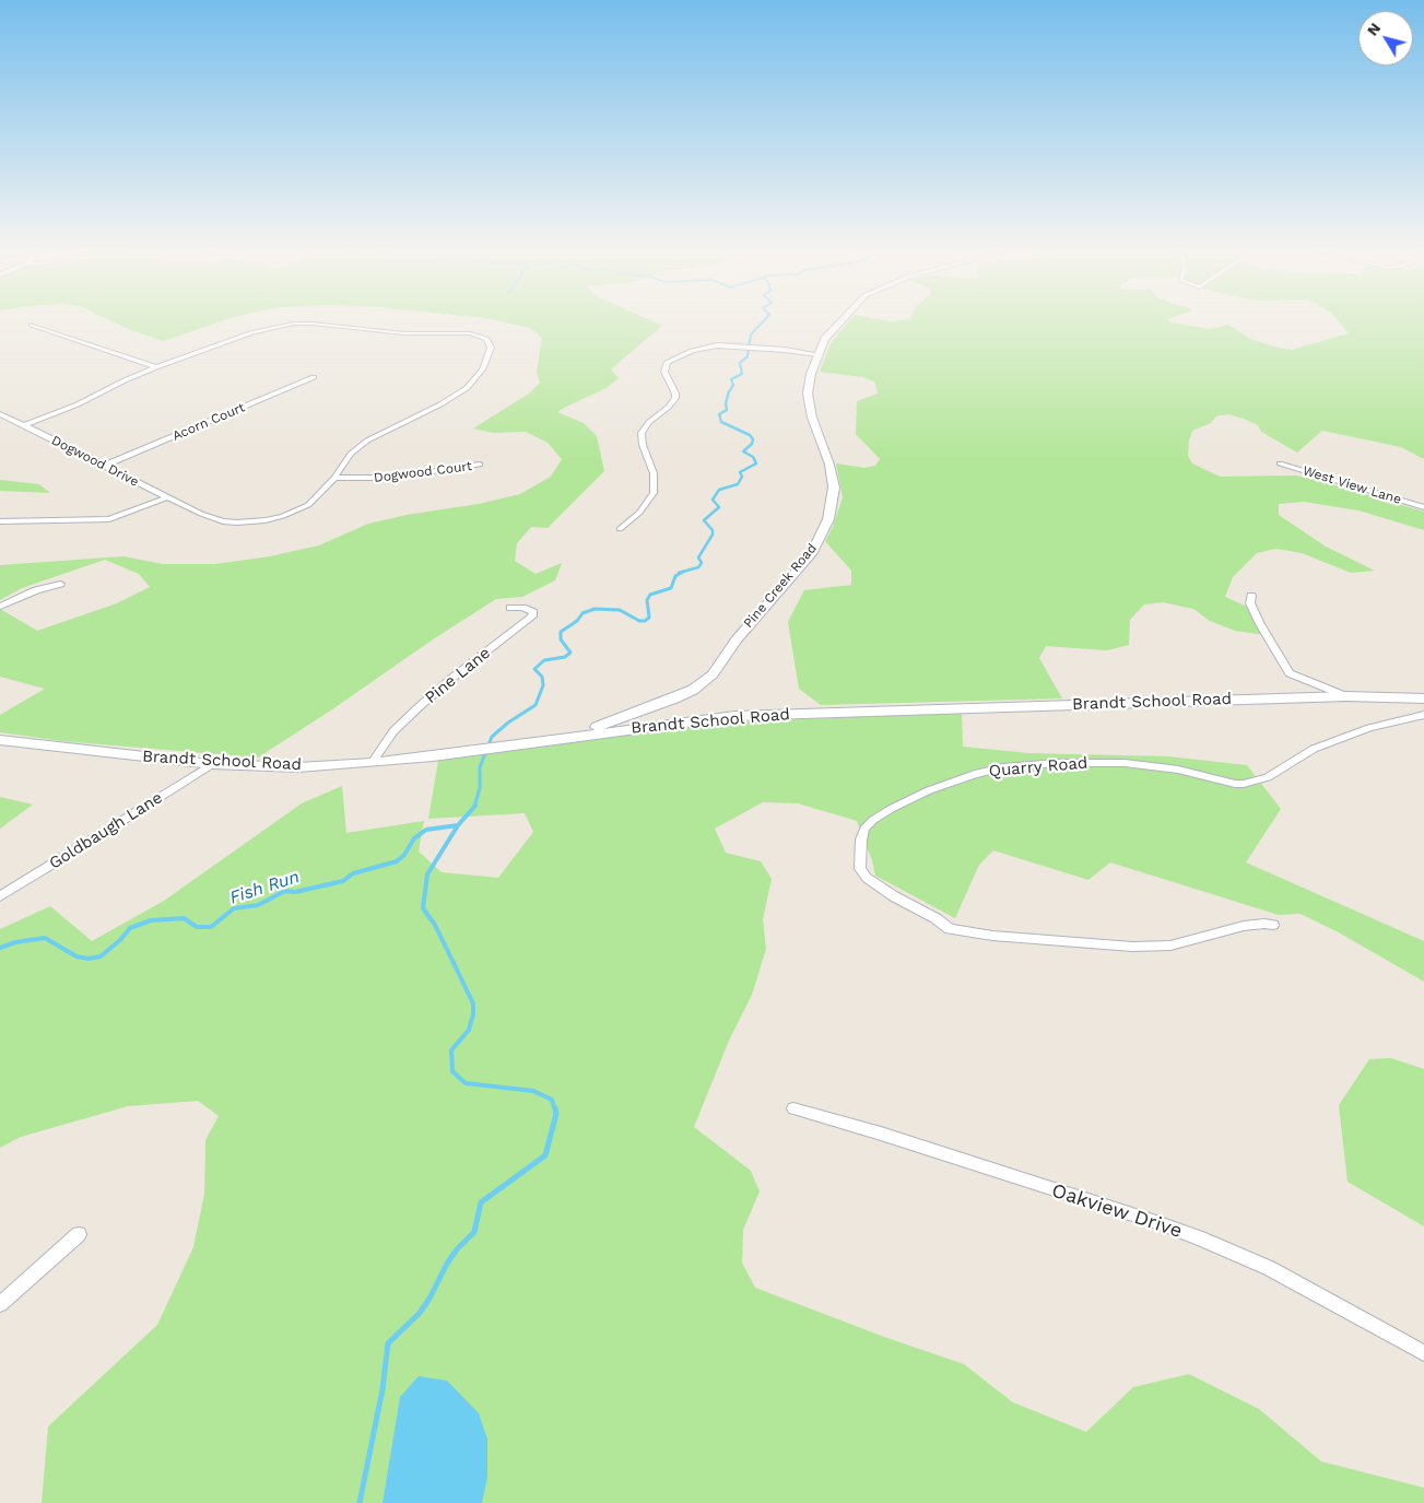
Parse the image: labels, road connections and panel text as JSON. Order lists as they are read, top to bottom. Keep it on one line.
{"streets":{"street":["Acorn Court","Dogwood Drive","Dogwood Court","West View Lane","Pine Creek Road","Pine Lane","Brandt School Road","Quarry Road","Goldbaugh Lane","Oakview Drive"]},"crossings":[["Acorn Court","Dogwood Drive"],["Dogwood Drive","Dogwood Court"],["Pine Creek Road","Brandt School Road"],["Pine Lane","Brandt School Road"],["Brandt School Road","Goldbaugh Lane"]],"water":["Fish Run"],"north":"top left"}
